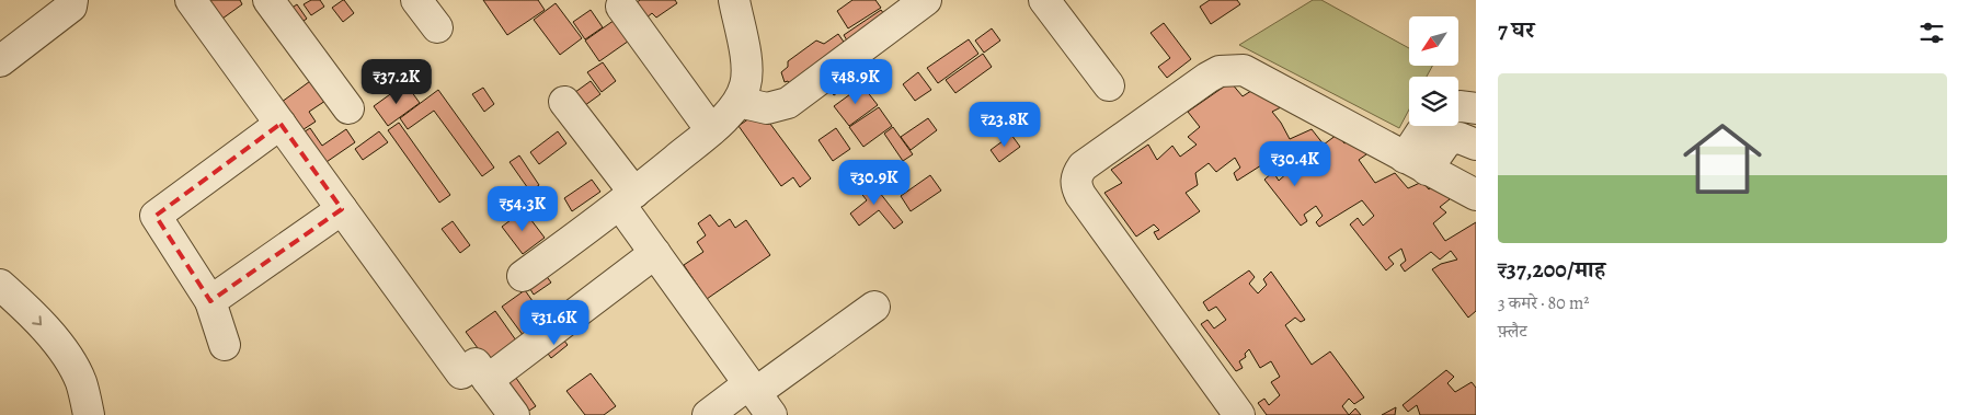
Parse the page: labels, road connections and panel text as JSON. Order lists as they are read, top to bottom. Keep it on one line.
{"north":"bottom left","page":{"heading":"7 घर","price":["₹37.2K","₹48.9K","₹23.8K","₹30.4K","₹30.9K","₹54.3K","₹31.6K"],"list":[{"name":"₹37,200/माह","note":"3 कमरे · 80 m² · फ़्लैट"}]}}
